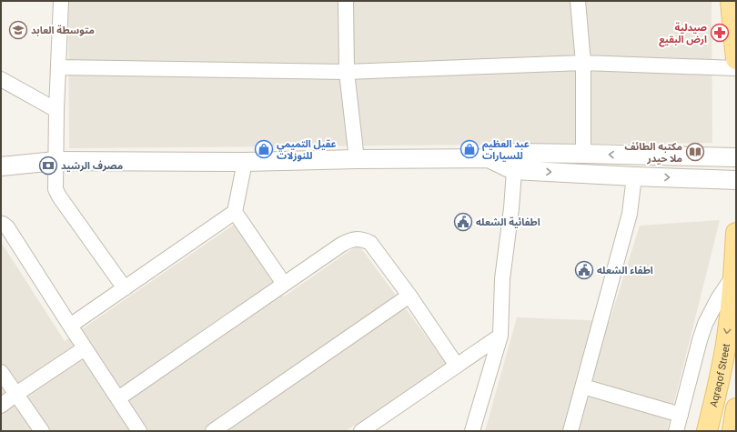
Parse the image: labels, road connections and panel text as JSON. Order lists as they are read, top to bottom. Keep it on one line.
{"streets":{"main road":["Aqraqof Street"]},"one_way":["Aqraqof Street"],"places":{"school or university":["متوسطة العابد"],"pharmacy":["صيدلية ارض البقيع"],"shop":["عقيل التميمي للنوزلات","عبد العظيم للسيارات"],"library":["مكتبه الطائف ملا حيدر"],"bank":["مصرف الرشيد"],"public building":["اطفائية الشعله","اطفاء الشعله"]}}
